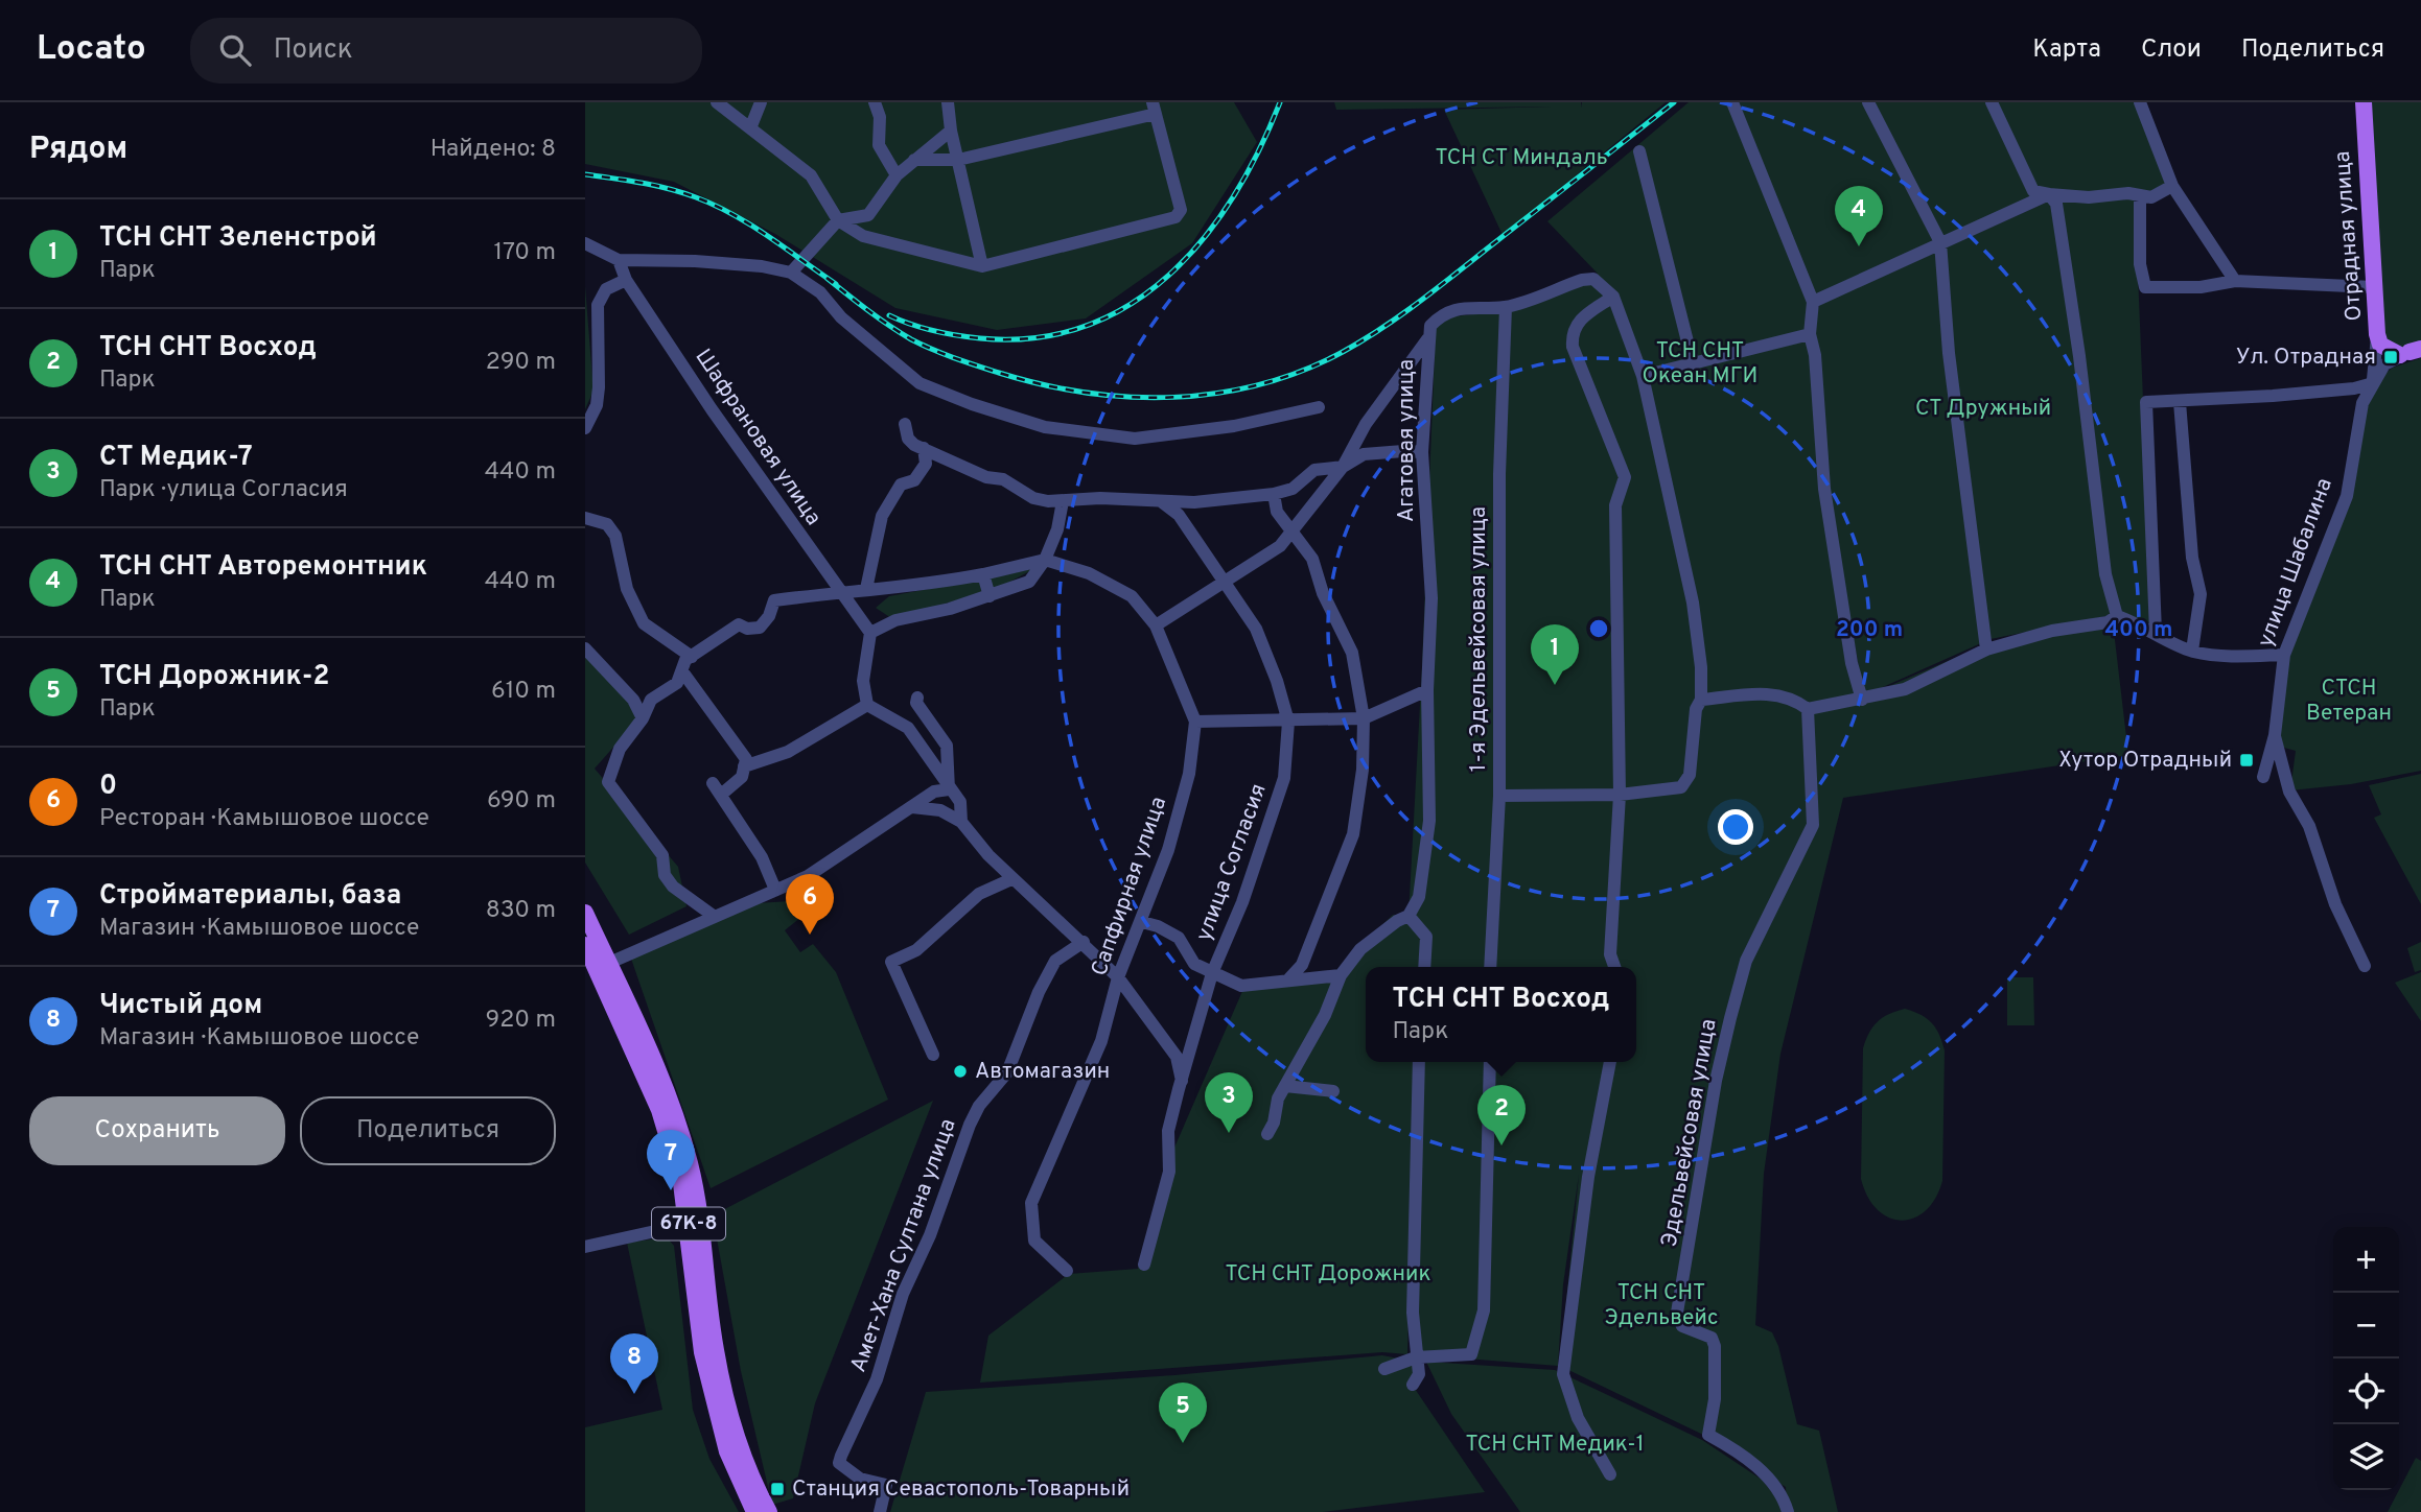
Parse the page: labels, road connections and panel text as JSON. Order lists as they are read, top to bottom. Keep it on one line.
{"streets":{"main road":["Отрадная улица","67К-8"],"street":["Шафрановая улица","Агатовая улица","улица Шабалина","1-я Эдельвейсовая улица","улица Согласия","Сапфирная улица","Эдельвейсовая улица","Амет-Хана Султана улица"]},"crossings":[["Отрадная улица","улица Шабалина"],["Агатовая улица","1-я Эдельвейсовая улица"]],"parks":["ТСН СТ Миндаль","ТСН СНТ Океан МГИ","СТ Дружный","СТСН Ветеран","ТСН СНТ Дорожник","ТСН СНТ Эдельвейс","ТСН СНТ Медик-1"],"places":{"transit":["Ул. Отрадная","Хутор Отрадный","Станция Севастополь-Товарный"],"other":["Автомагазин"]},"page":{"header":"Locato","search":"Поиск","nav":["Карта","Слои","Поделиться"],"heading":["Рядом","Найдено: 8"],"pins":["4","1","6","3","2","7","8","5"],"list":[{"mark":"1","name":"ТСН СНТ Зеленстрой","note":"Парк","value":"170 m"},{"mark":"2","name":"ТСН СНТ Восход","note":"Парк","value":"290 m"},{"mark":"3","name":"СТ Медик-7","note":"Парк · улица Согласия","value":"440 m"},{"mark":"4","name":"ТСН СНТ Авторемонтник","note":"Парк","value":"440 m"},{"mark":"5","name":"ТСН Дорожник-2","note":"Парк","value":"610 m"},{"mark":"6","name":"0","note":"Ресторан · Камышовое шоссе","value":"690 m"},{"mark":"7","name":"Стройматериалы, база","note":"Магазин · Камышовое шоссе","value":"830 m"},{"mark":"8","name":"Чистый дом","note":"Магазин · Камышовое шоссе","value":"920 m"}],"popup":["ТСН СНТ Восход","Парк"],"buttons":["Сохранить","Поделиться"],"map_buttons":["+","−"]},"rings":["200 m","400 m"]}
